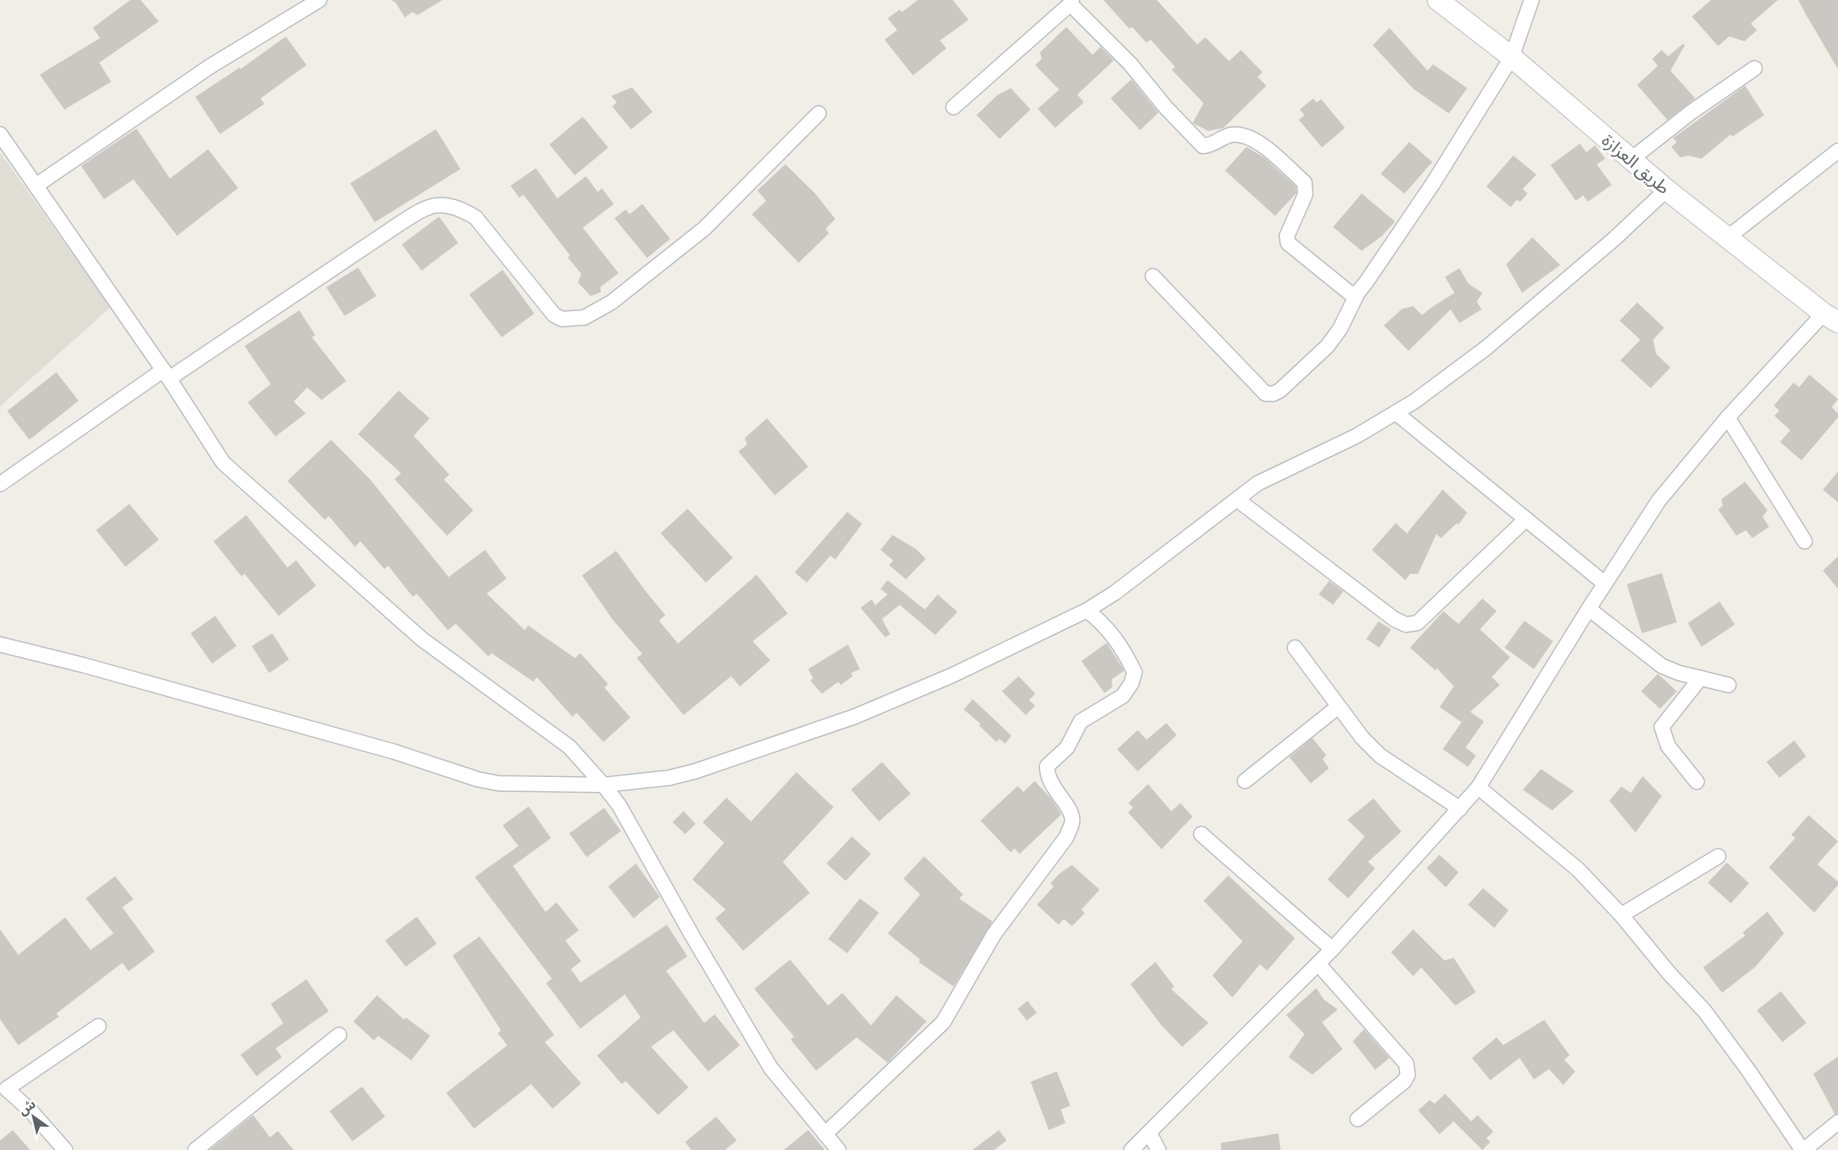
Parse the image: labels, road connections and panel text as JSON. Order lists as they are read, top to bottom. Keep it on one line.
{"streets":{"street":["طريق العزازة"]},"north":"top left"}
